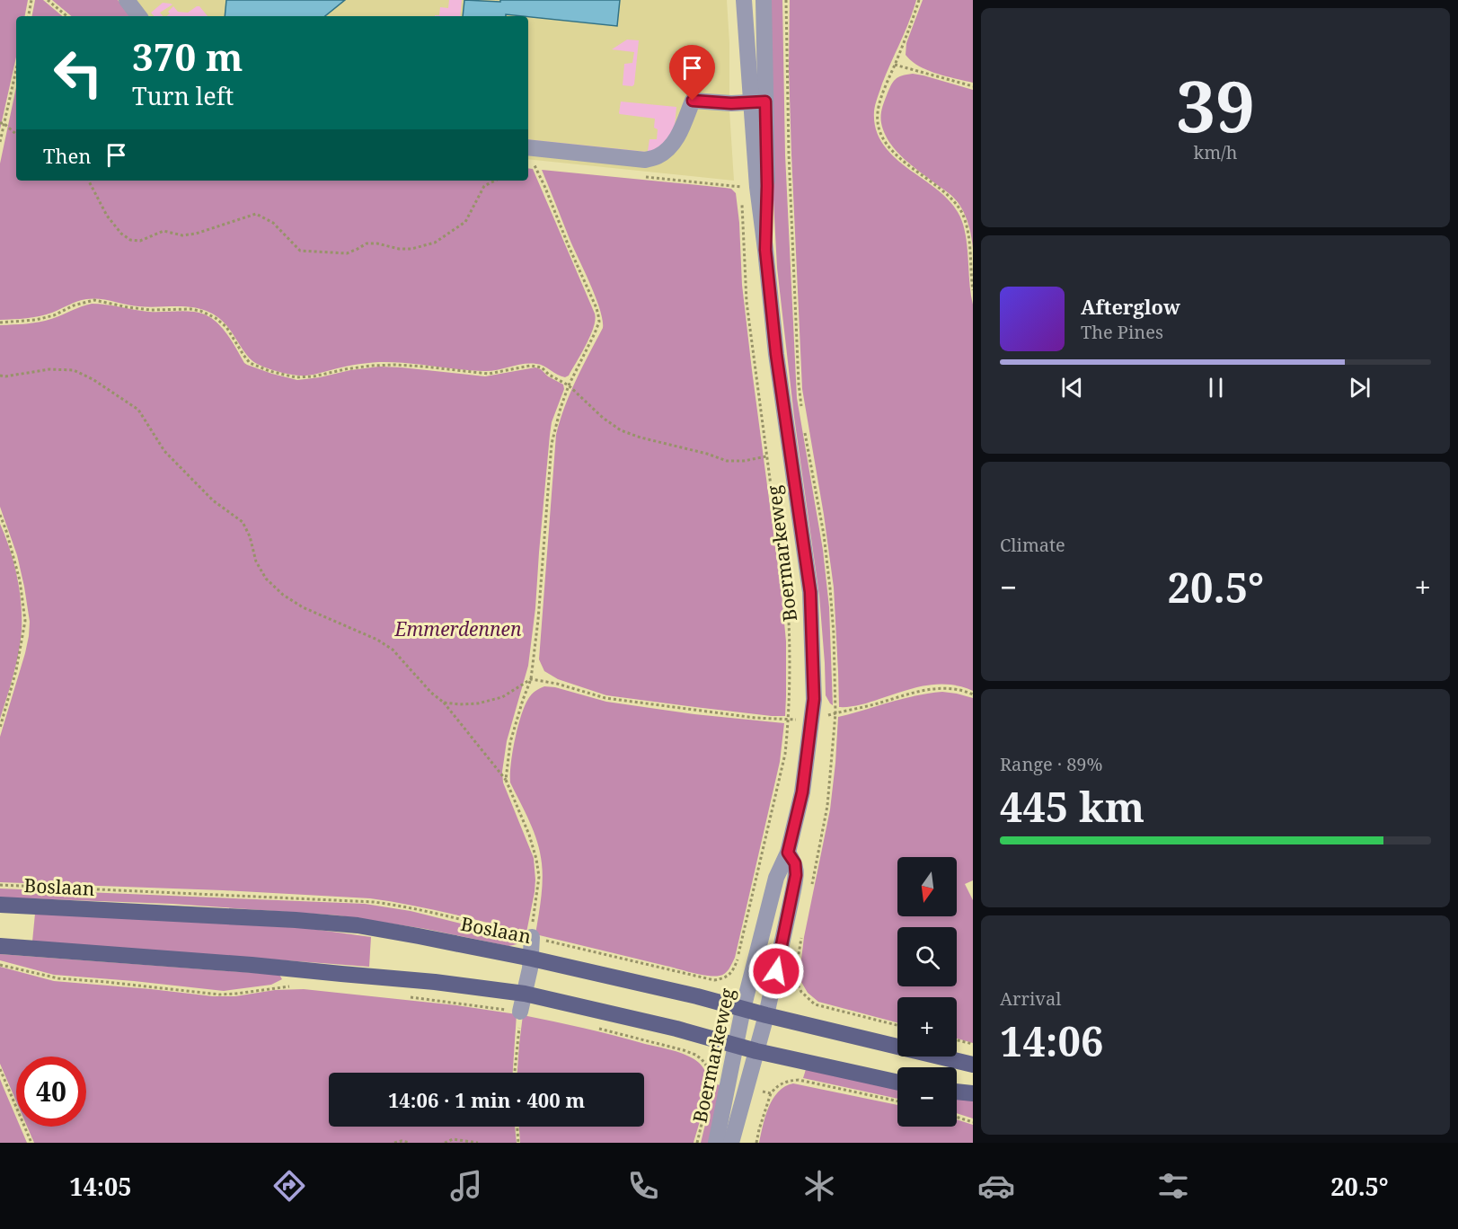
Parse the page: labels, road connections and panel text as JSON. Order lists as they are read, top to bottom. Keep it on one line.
{"streets":{"main road":["Boslaan"],"street":["Boermarkeweg"]},"crossings":[["Boermarkeweg","Boslaan"]],"parks":["Emmerdennen"],"north":"bottom","page":{"tile":[["39","km/h"],"Climate",["Range · 89%","445 km"],["Arrival","14:06"]],"turn":["370 m","Turn left"],"then":"Then","song":["Afterglow","The Pines"],"heat":["−","20.5°","+"],"map_buttons":["+","−"],"limit":"40","trip":"14:06 · 1 min · 400 m","tabs":["14:05","20.5°"]}}
